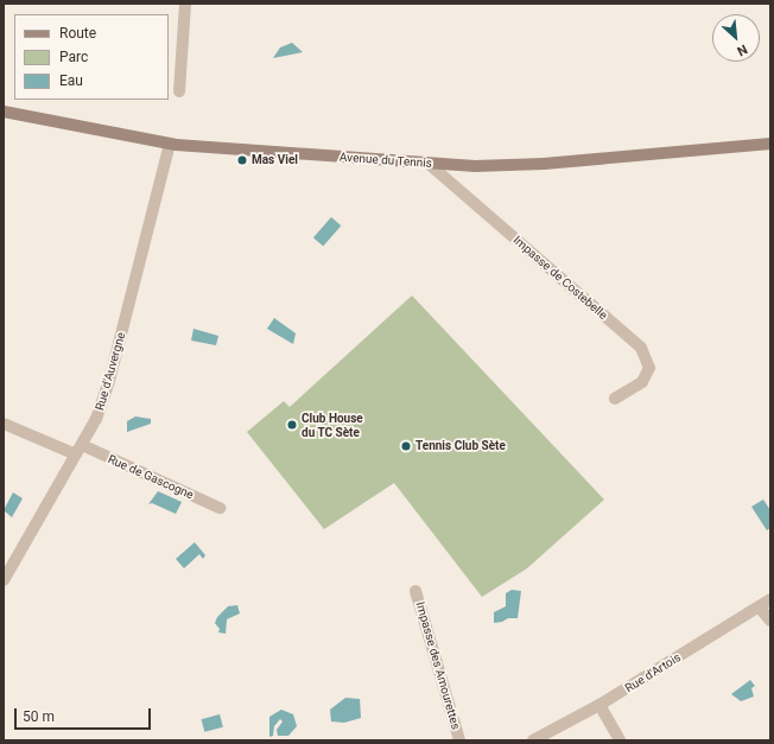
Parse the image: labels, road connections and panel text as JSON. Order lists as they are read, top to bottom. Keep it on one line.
{"streets":{"street":["Avenue du Tennis","Impasse de Costebelle","Rue d'Auvergne","Rue de Gascogne","Impasse des Amourettes","Rue d'Artois"]},"crossings":[["Avenue du Tennis","Impasse de Costebelle"],["Avenue du Tennis","Rue d'Auvergne"],["Rue d'Auvergne","Rue de Gascogne"]],"places":["Mas Viel","Club House du TC Sète","Tennis Club Sète"],"legend":["Route","Parc","Eau"],"scale_bar":"50 m","north":"bottom right"}
